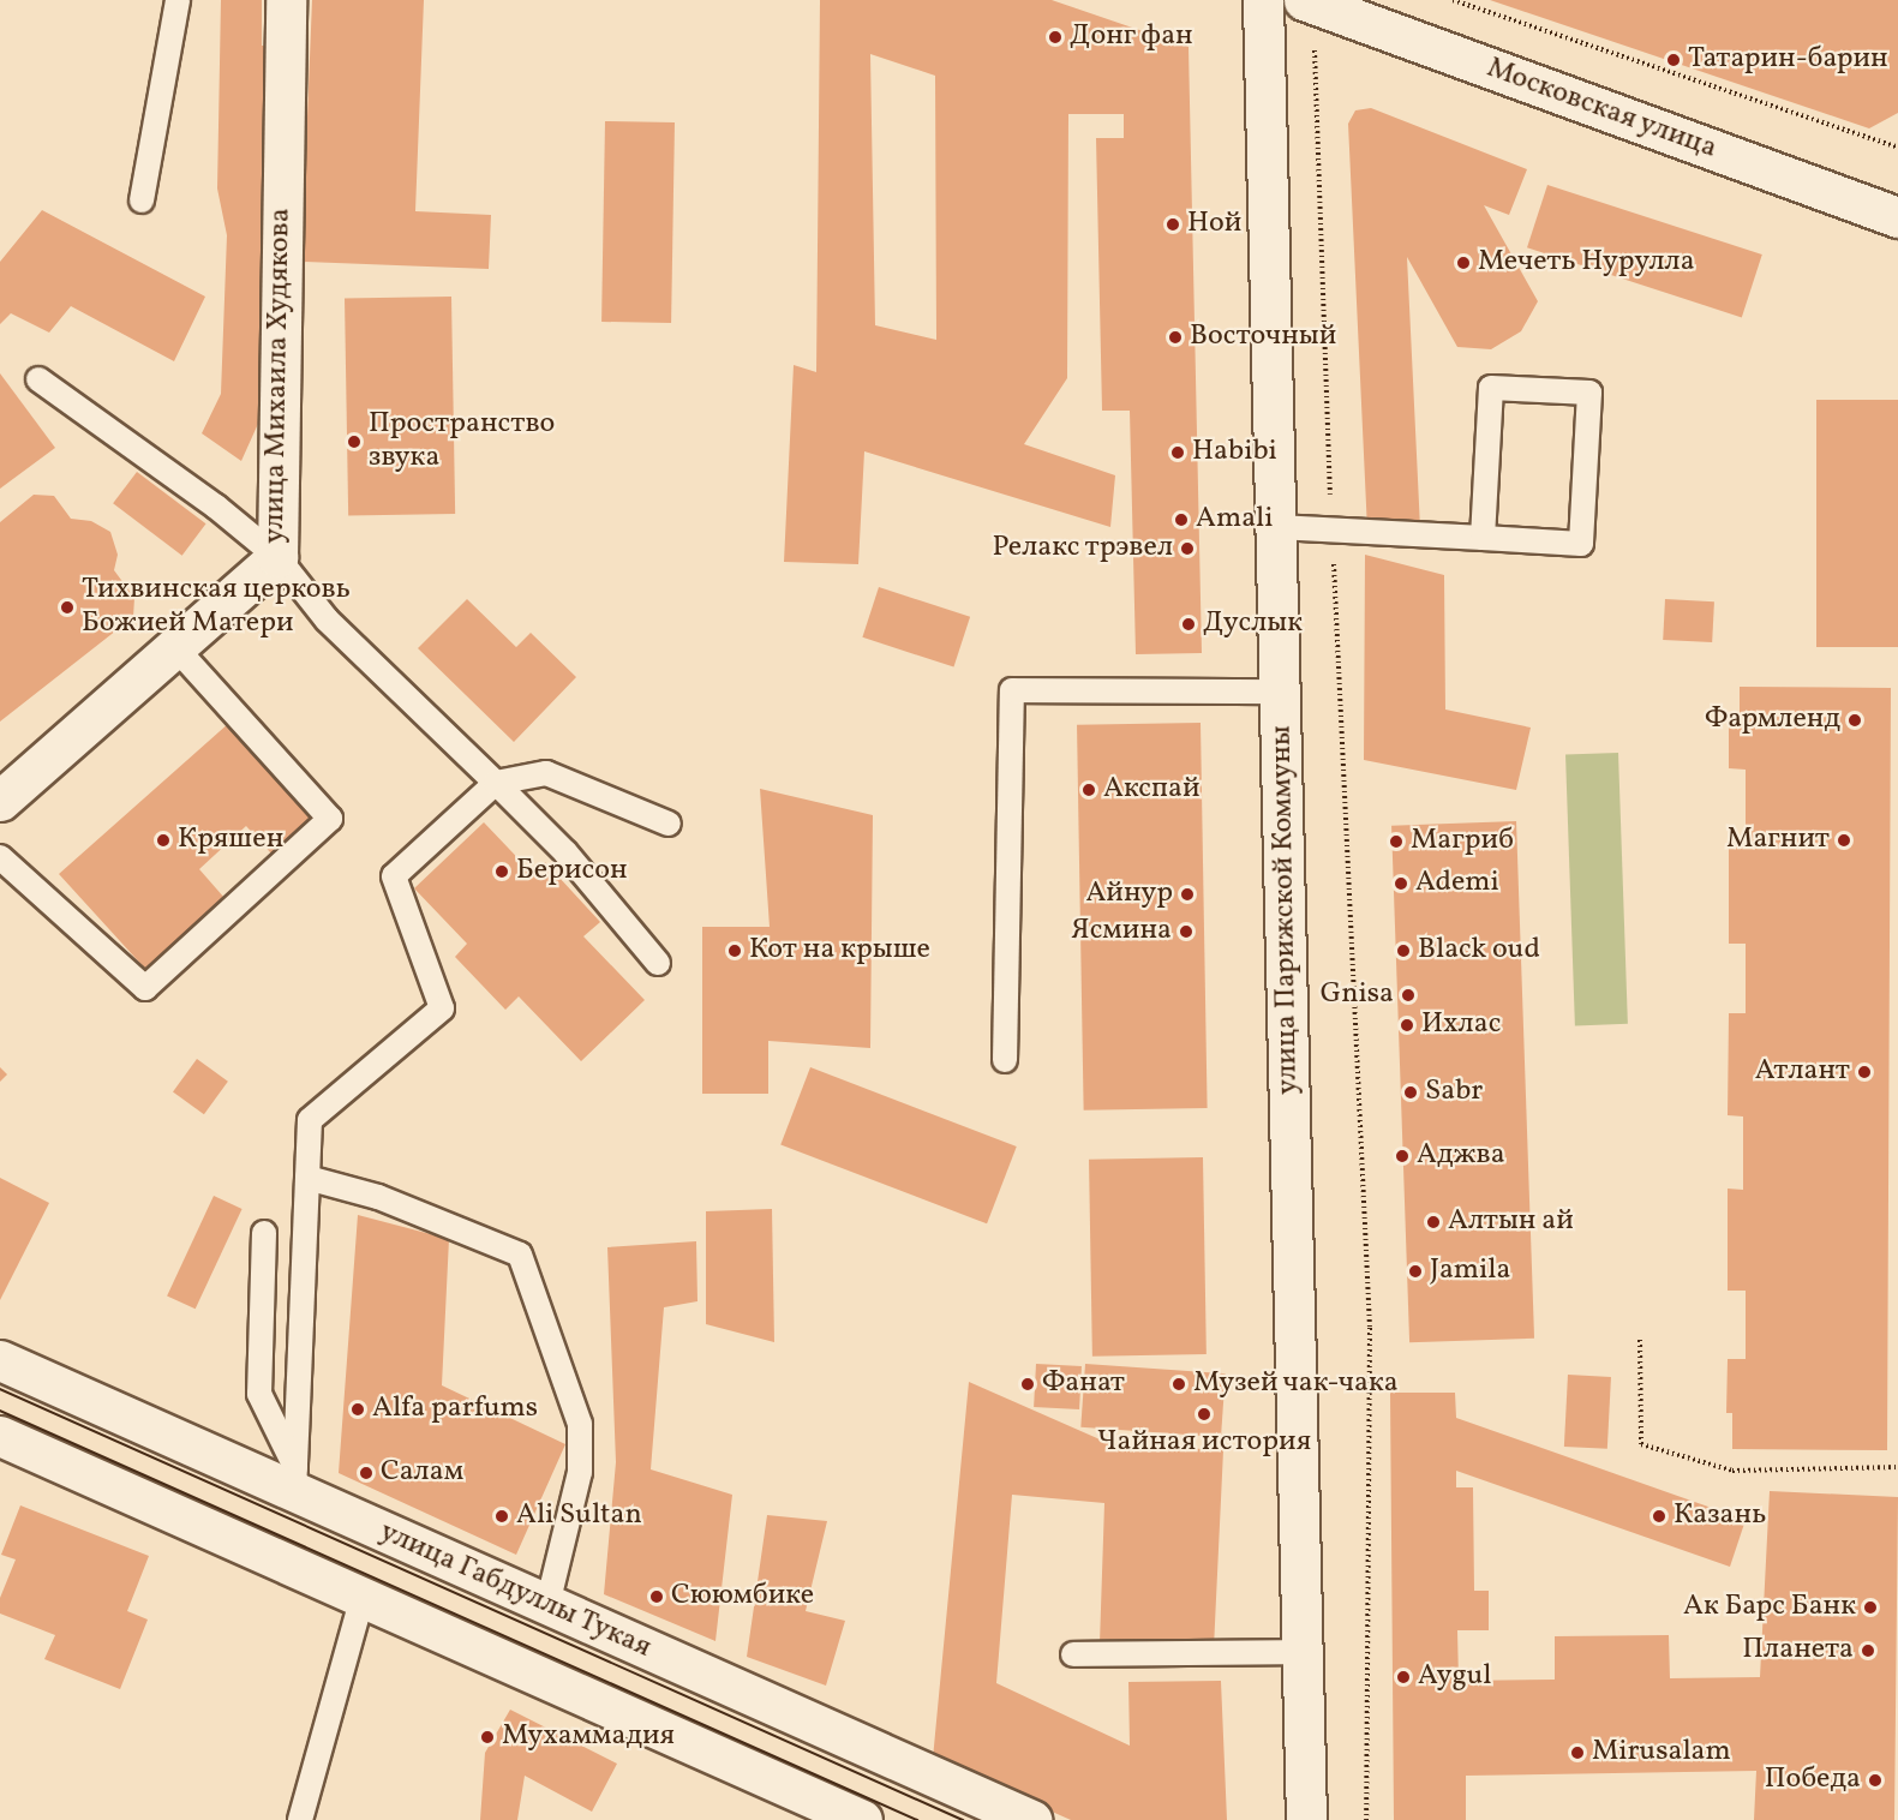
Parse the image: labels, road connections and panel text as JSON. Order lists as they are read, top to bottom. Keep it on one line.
{"streets":{"street":["Московская улица","улица Михаила Худякова","улица Парижской Коммуны","улица Габдуллы Тукая"]},"places":["Донг фан","Татарин-барин","Ной","Мечеть Нурулла","Восточный","Пространство звука","Habibi","Amali","Релакс трэвел","Тихвинская церковь Божией Матери","Дуслык","Фармленд","Акспай","Кряшен","Магнит","Магриб","Берисон","Ademi","Айнур","Ясмина","Кот на крыше","Black oud","Gnisa","Ихлас","Атлант","Sabr","Аджва","Алтын ай","Jamila","Фанат","Музей чак-чака","Alfa parfums","Чайная история","Салам","Ali Sultan","Казань","Сююмбике","Ак Барс Банк","Планета","Aygul","Мухаммадия","Mirusalam","Победа"]}
